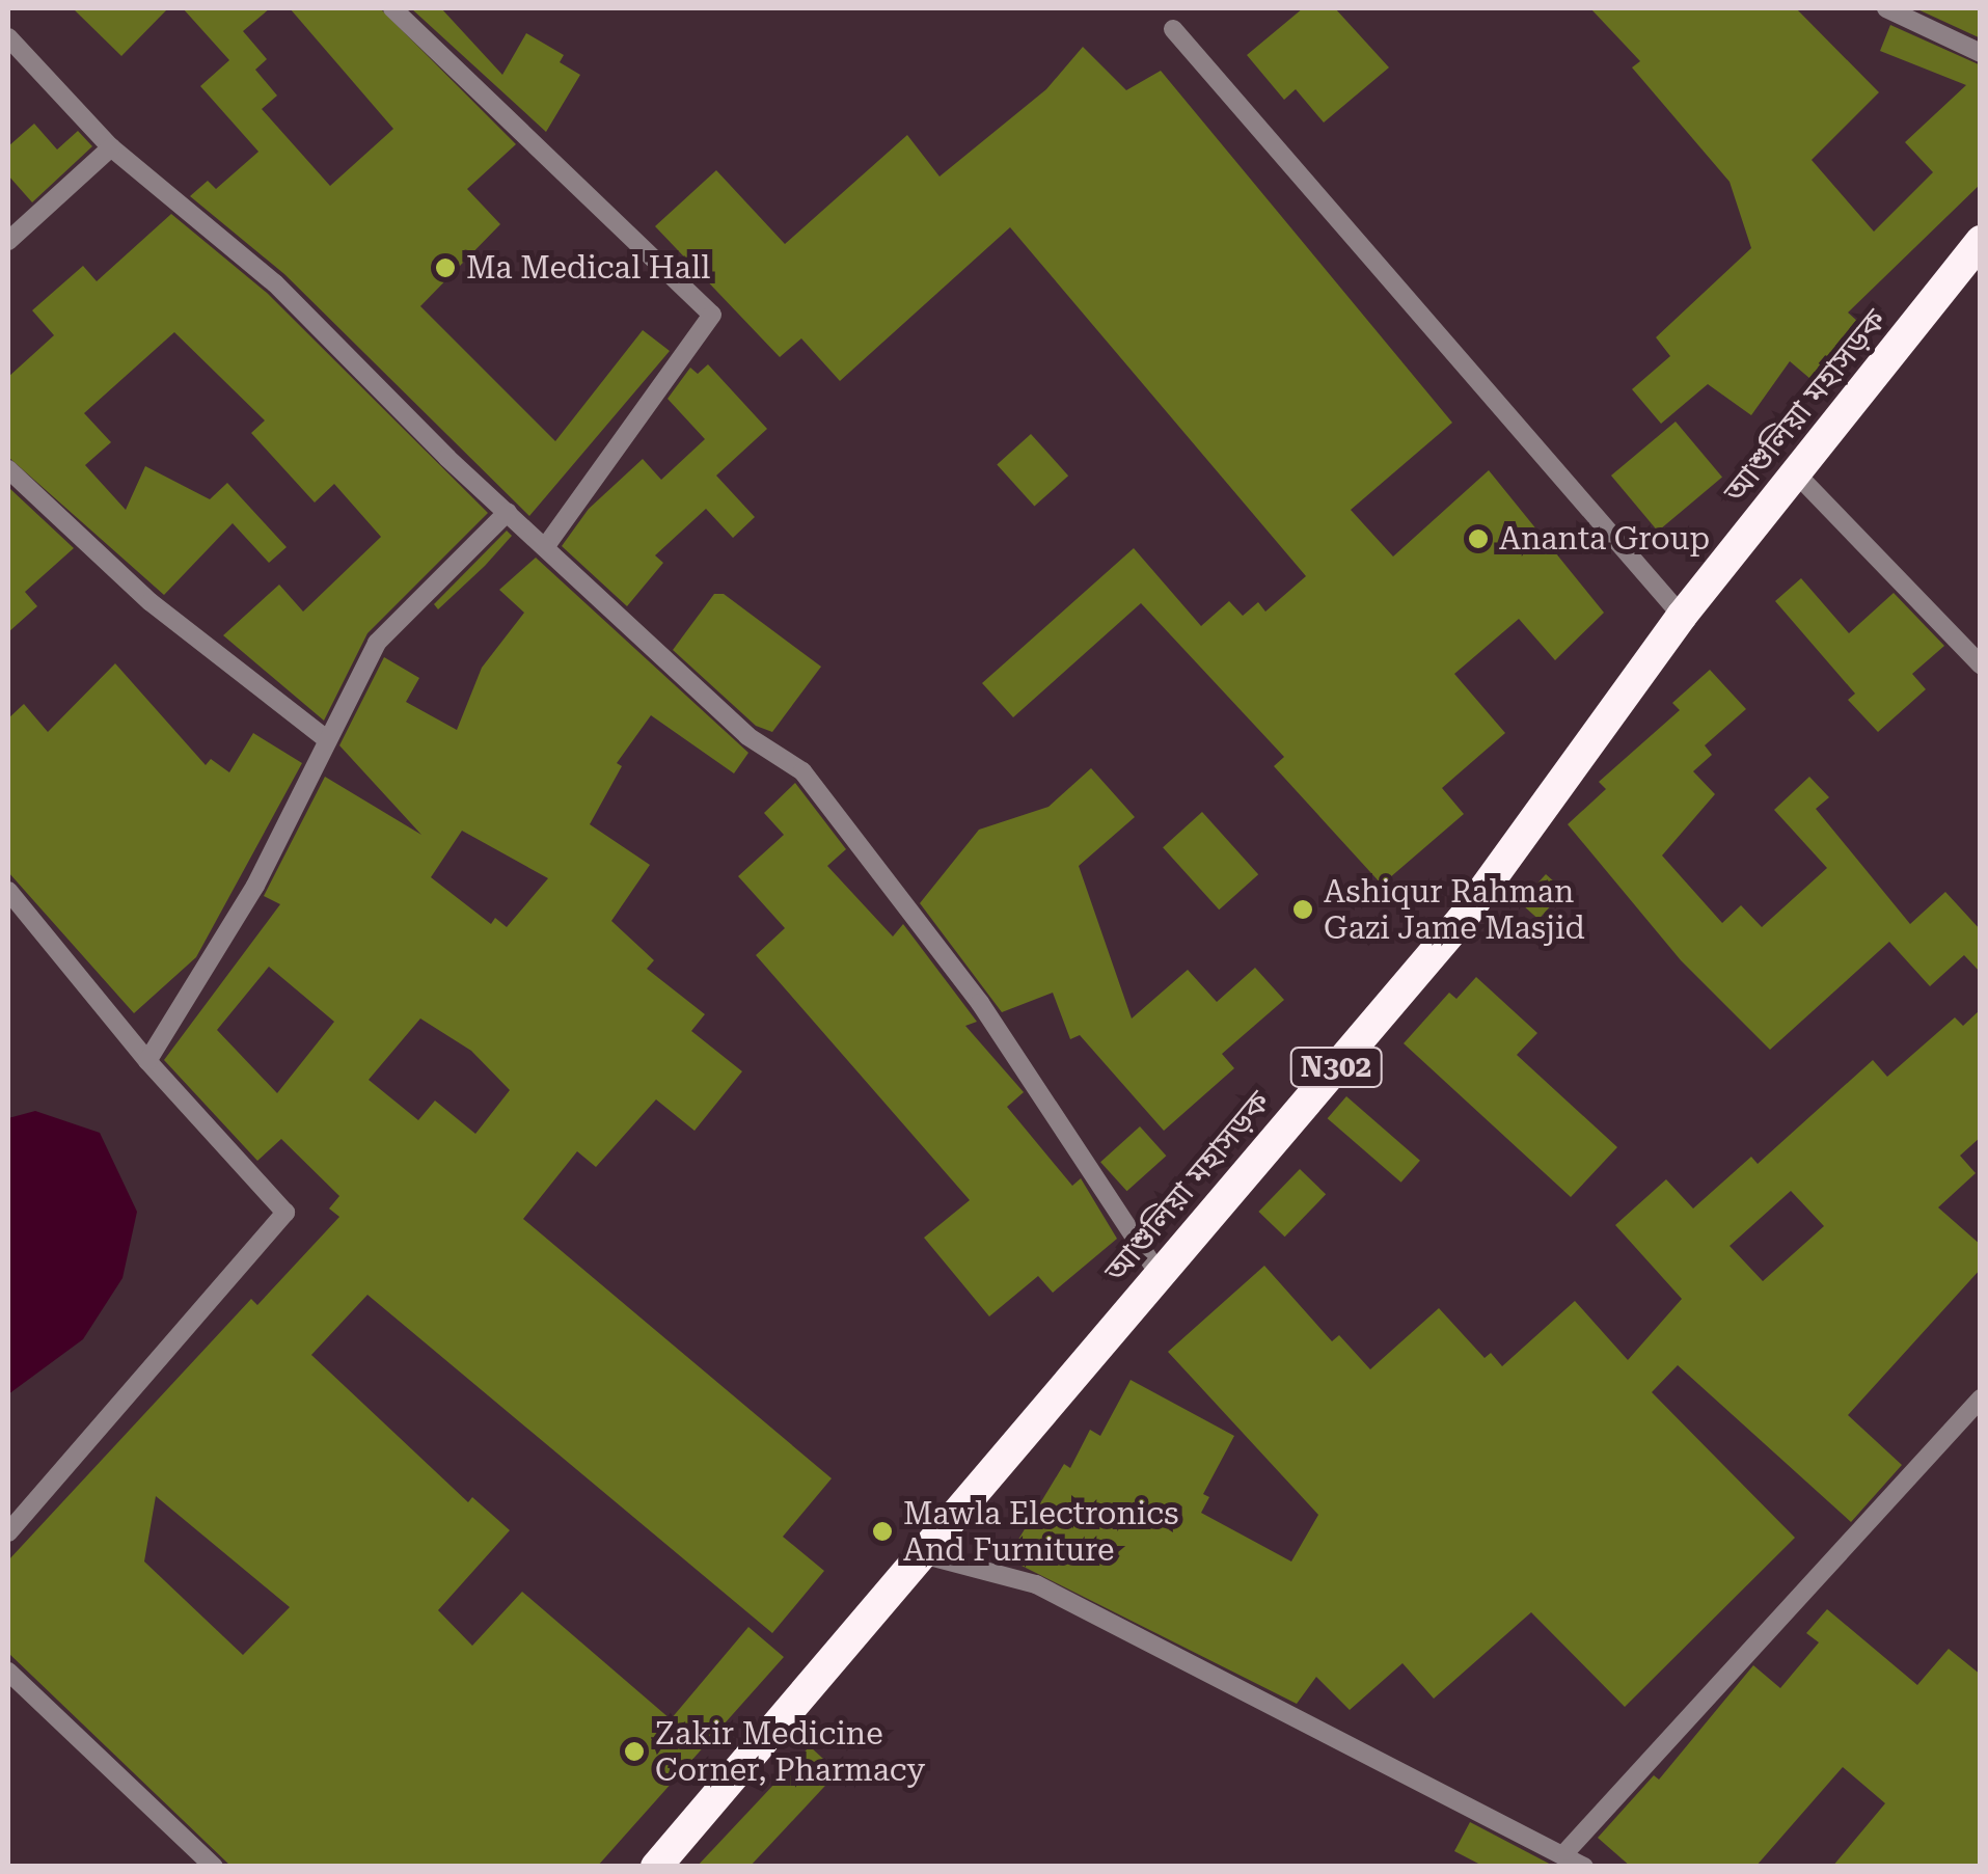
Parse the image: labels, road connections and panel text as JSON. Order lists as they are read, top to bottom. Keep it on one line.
{"streets":{"highway":["আশুলিয়া মহাসড়ক","N302"]},"places":["Ma Medical Hall","Ananta Group","Ashiqur Rahman Gazi Jame Masjid","Mawla Electronics And Furniture","Zakir Medicine Corner, Pharmacy"]}
